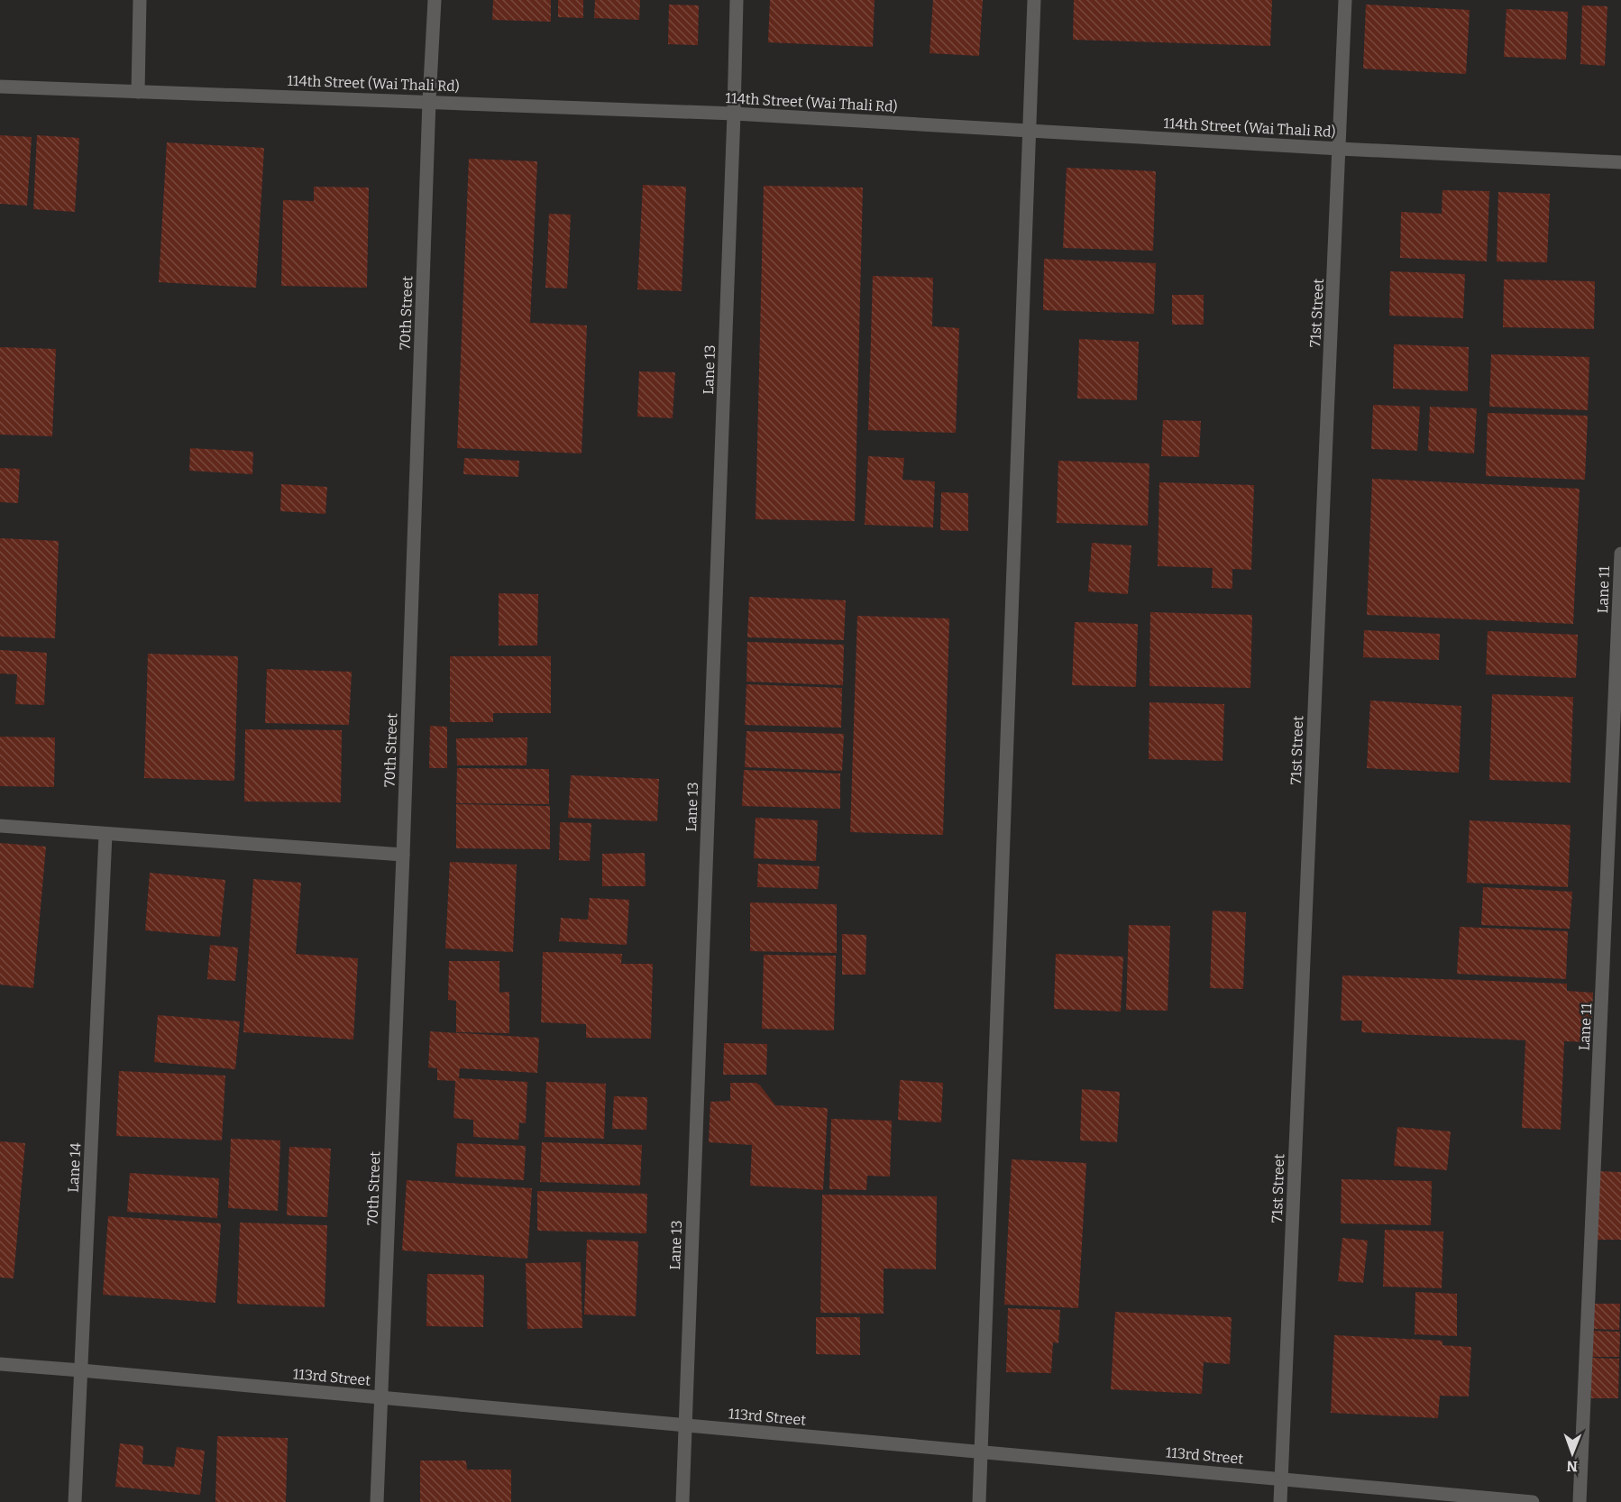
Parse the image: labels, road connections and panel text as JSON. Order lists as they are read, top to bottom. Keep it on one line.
{"streets":{"street":["114th Street (Wai Thali Rd)","70th Street","71st Street","Lane 13","Lane 11","Lane 14","113rd Street"]},"crossings":[["114th Street (Wai Thali Rd)","70th Street"],["114th Street (Wai Thali Rd)","71st Street"],["114th Street (Wai Thali Rd)","Lane 13"],["70th Street","113rd Street"],["71st Street","113rd Street"],["Lane 13","113rd Street"],["Lane 14","113rd Street"]],"north":"bottom"}
